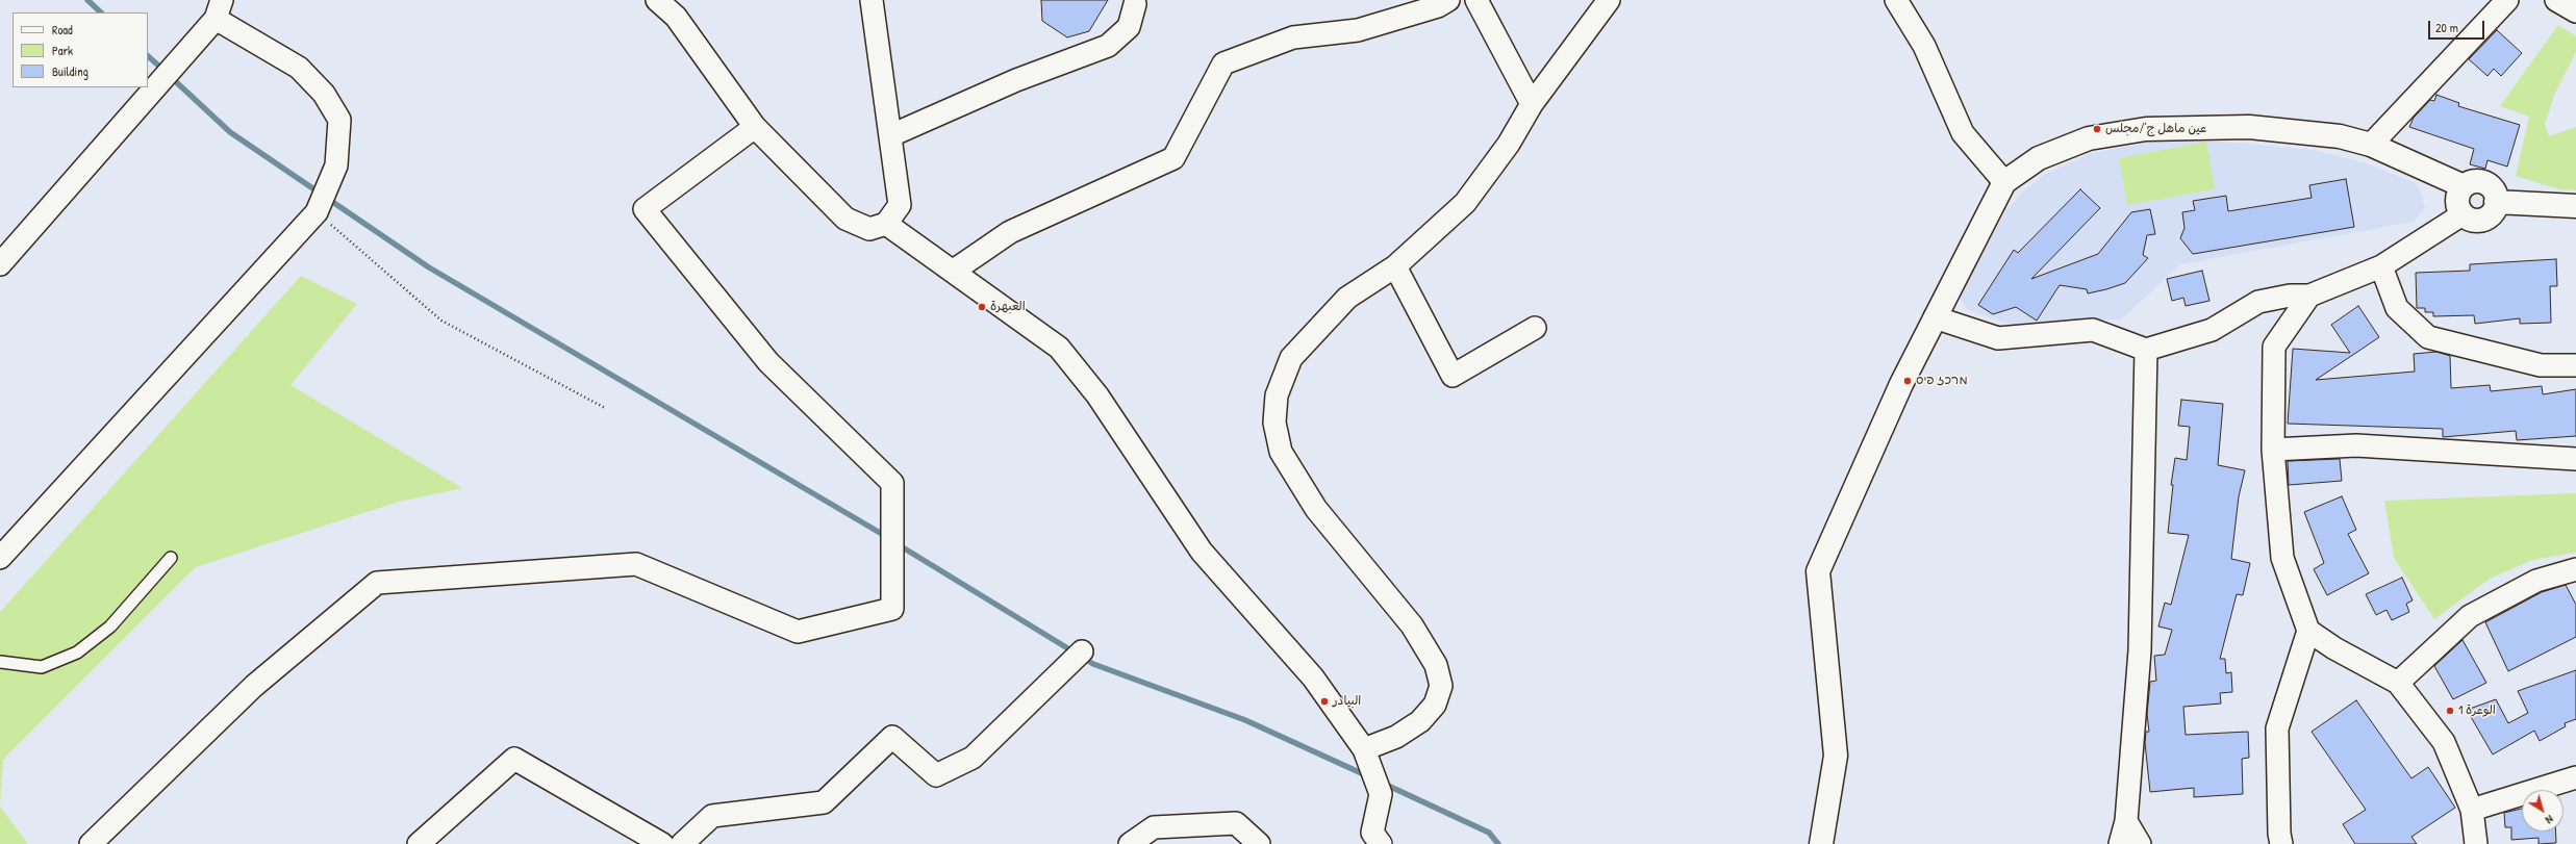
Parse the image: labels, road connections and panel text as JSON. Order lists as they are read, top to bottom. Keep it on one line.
{"places":["عين ماهل ج‘/مجلس","العبهرة","מרכז פיס","البيادر","الوعرة 1"],"legend":["Road","Park","Building"],"scale_bar":"20 m","north":"bottom right"}
